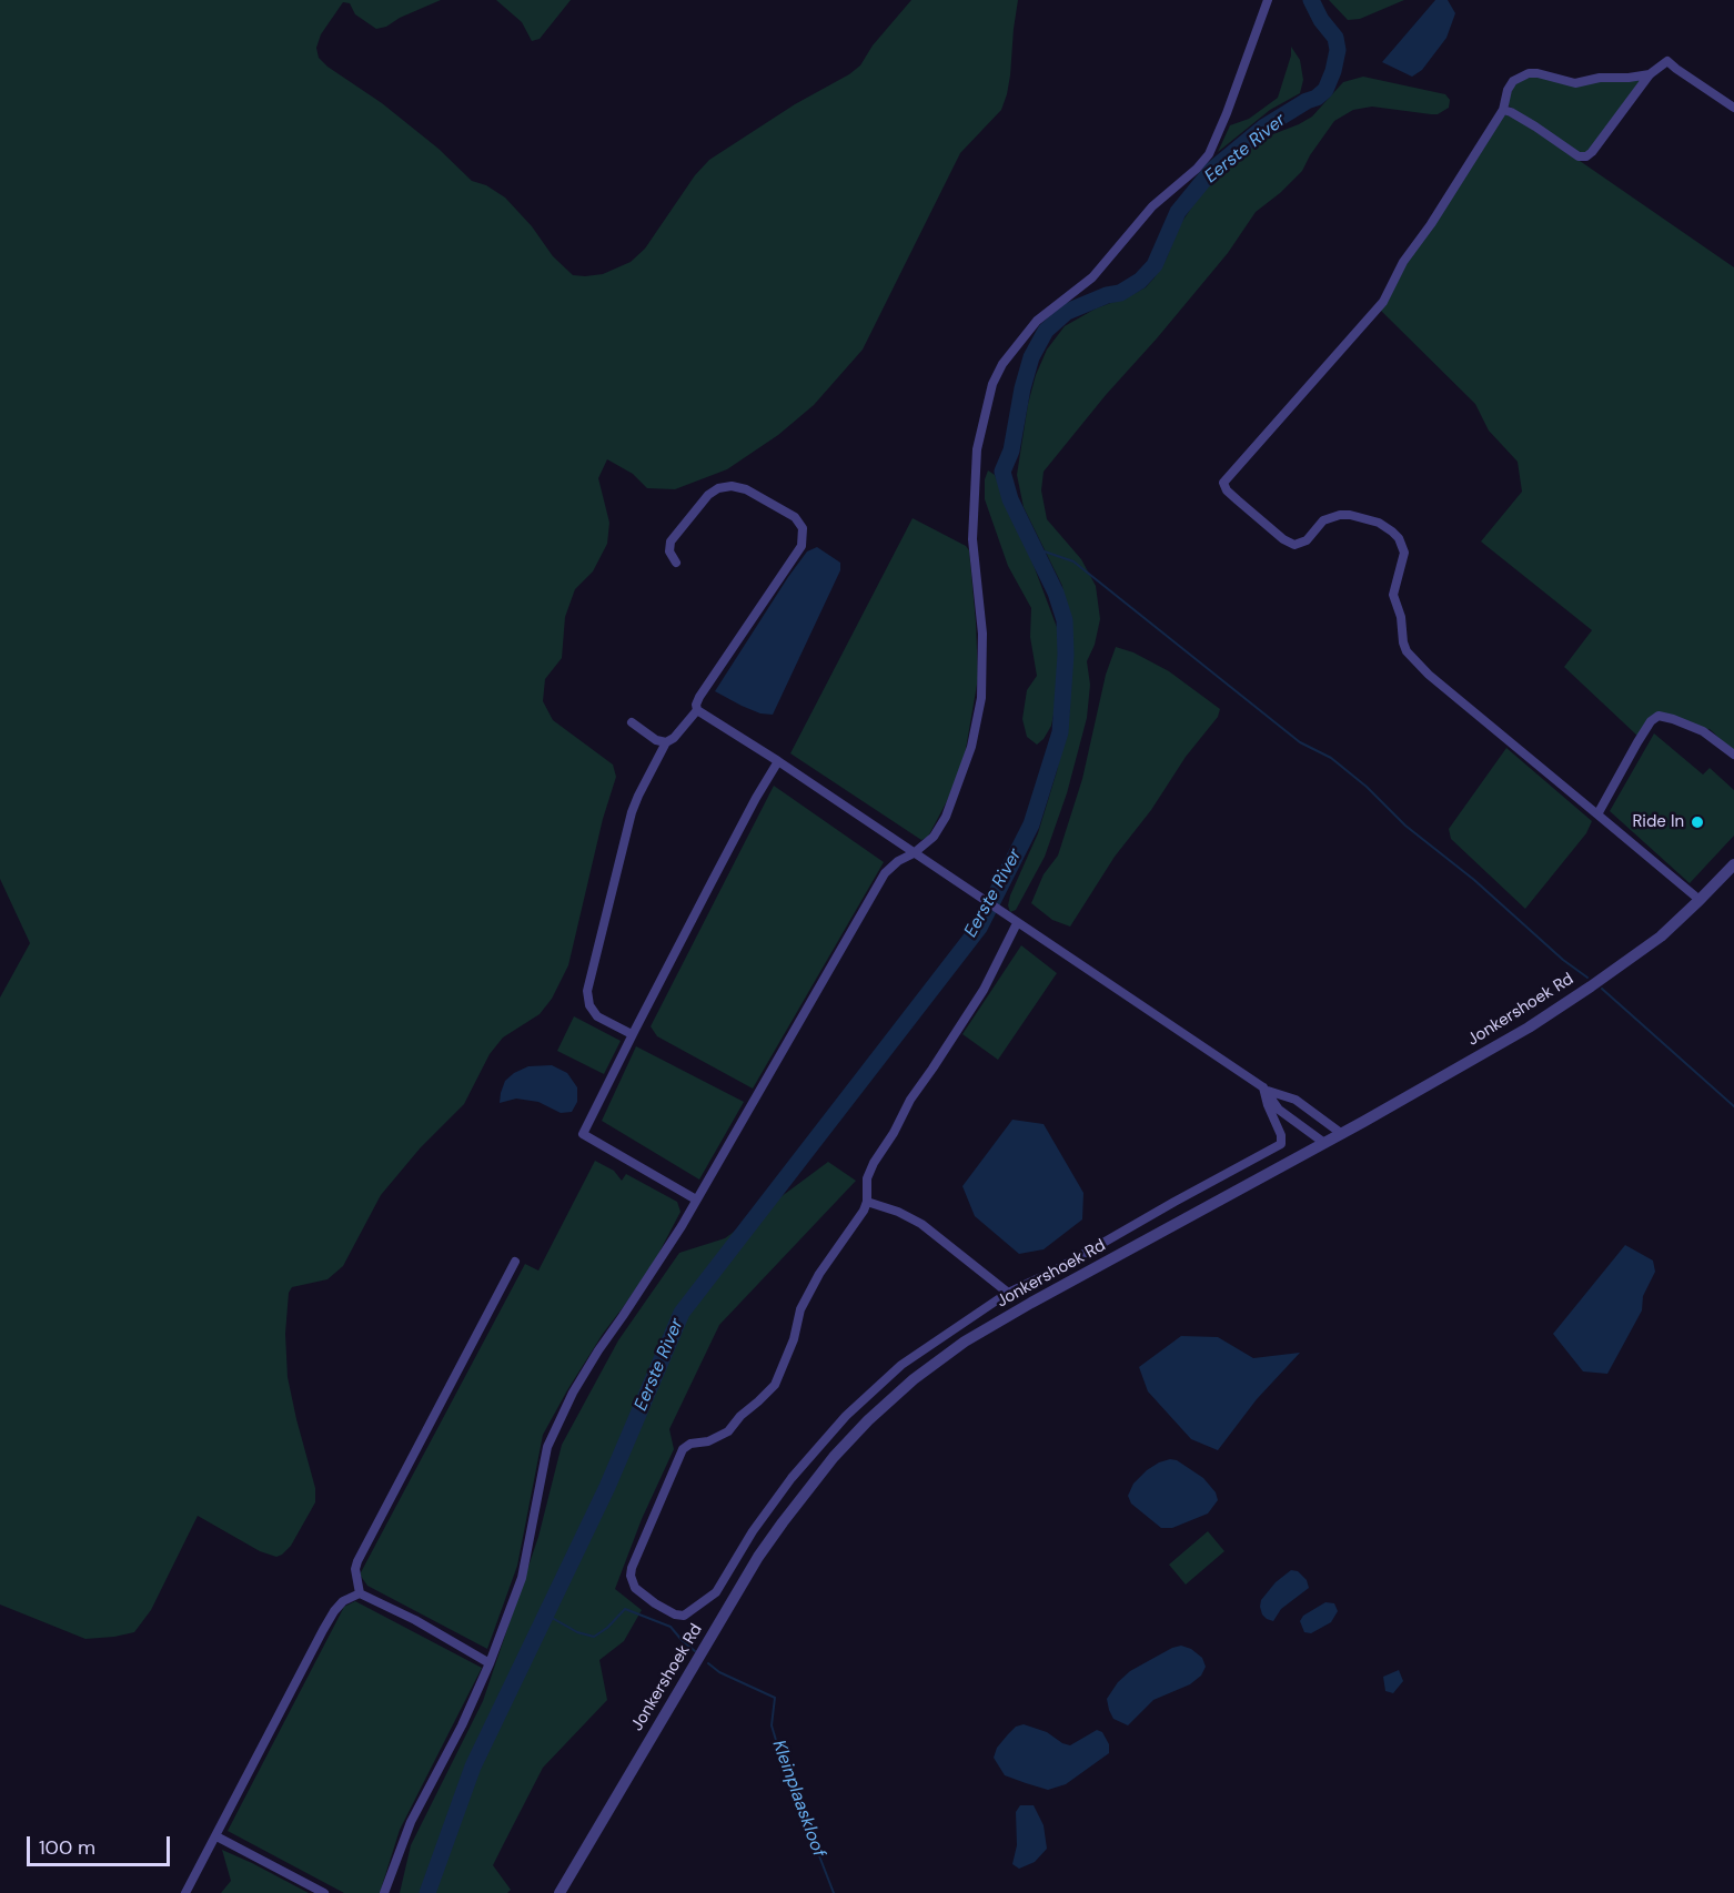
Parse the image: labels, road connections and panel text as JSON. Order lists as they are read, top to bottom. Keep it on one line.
{"streets":{"street":["Jonkershoek Rd"]},"water":["Eerste River","Kleinplaaskloof"],"places":["Ride In"],"scale_bar":"100 m"}
